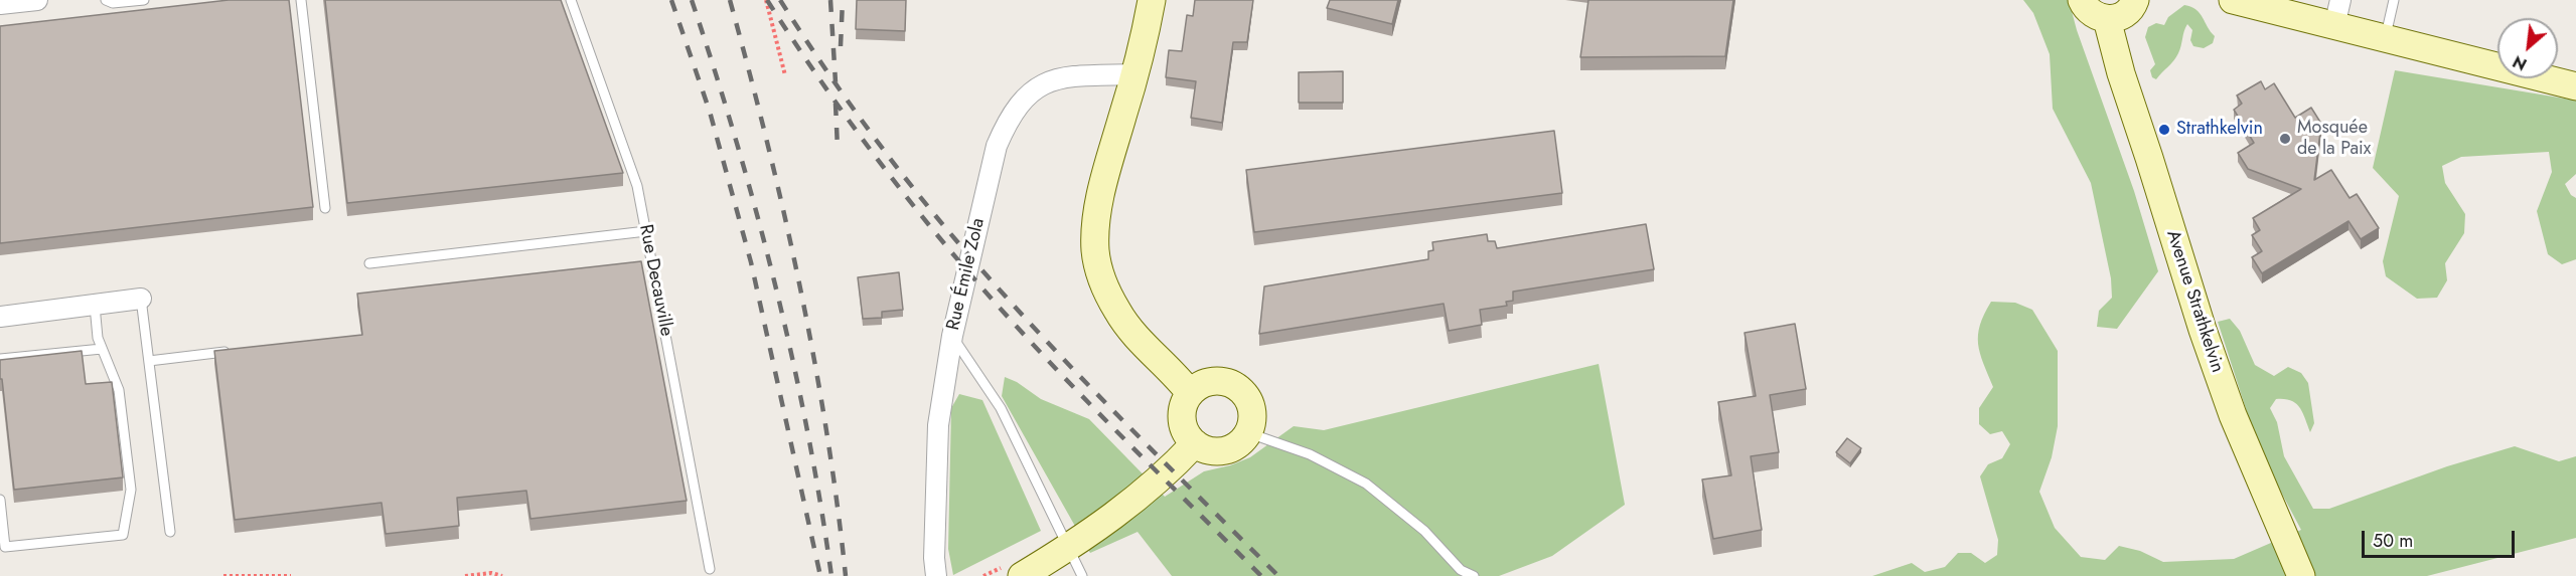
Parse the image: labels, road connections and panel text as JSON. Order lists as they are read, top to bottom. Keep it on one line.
{"streets":{"street":["Rue Émile Zola","Avenue Strathkelvin"],"lane":["Rue Decauville"]},"places":["Strathkelvin","Mosquée de la Paix"],"scale_bar":"50 m","north":"bottom left"}
